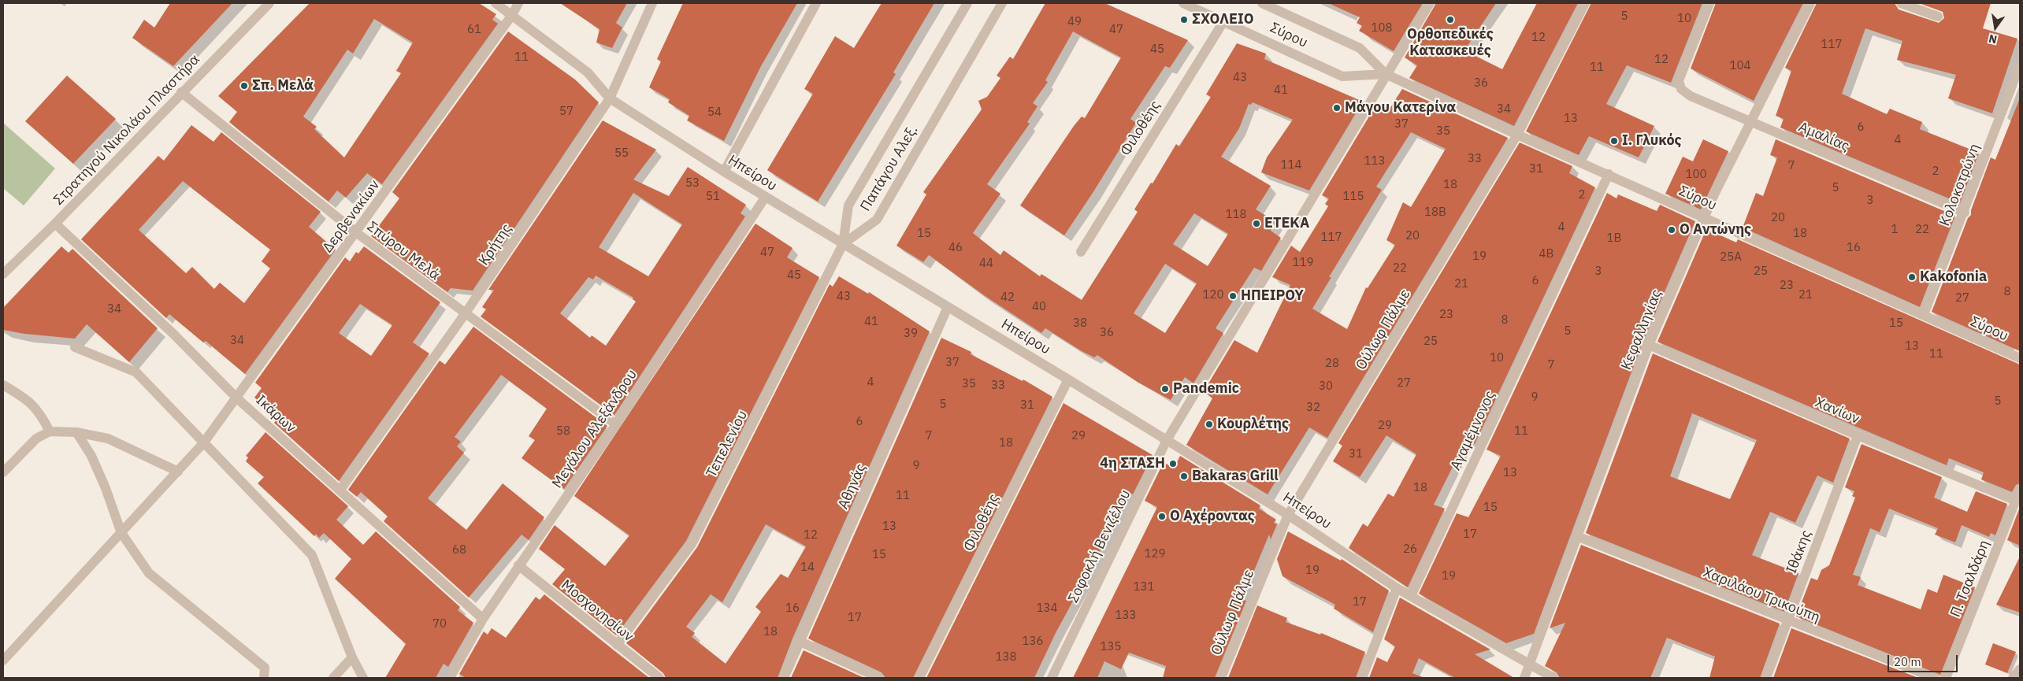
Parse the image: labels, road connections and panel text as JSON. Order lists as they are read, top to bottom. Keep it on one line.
{"streets":{"street":["Σύρου","Φιλοθέης","Στρατηγού Νικολάου Πλαστήρα","Αμαλίας","Παπάγου Αλεξ.","Ηπείρου","Κολοκοτρώνη","Δερβενακίων","Κρήτης","Σπύρου Μελά","Ούλωφ Πάλμε","Κεφαλληνίας","Χανίων","Ικάρων","Μεγάλου Αλεξάνδρου","Αγαμέμνονος","Τεπελενίου","Αθηνάς","Σοφοκλή Βενιζέλου","Ιθάκης","Π. Τσαλδάρη","Χαριλάου Τρικούπη","Μοσχονησίων"]},"crossings":[["Σύρου","Φιλοθέης"],["Σύρου","Κολοκοτρώνη"],["Σύρου","Ούλωφ Πάλμε"],["Σύρου","Κεφαλληνίας"],["Σύρου","Αγαμέμνονος"],["Σύρου","Σοφοκλή Βενιζέλου"],["Φιλοθέης","Ηπείρου"],["Στρατηγού Νικολάου Πλαστήρα","Σπύρου Μελά"],["Στρατηγού Νικολάου Πλαστήρα","Ικάρων"],["Αμαλίας","Κολοκοτρώνη"],["Αμαλίας","Κεφαλληνίας"],["Παπάγου Αλεξ.","Ηπείρου"],["Παπάγου Αλεξ.","Τεπελενίου"],["Ηπείρου","Δερβενακίων"],["Ηπείρου","Κρήτης"],["Ηπείρου","Ούλωφ Πάλμε"],["Ηπείρου","Κεφαλληνίας"],["Ηπείρου","Μεγάλου Αλεξάνδρου"],["Ηπείρου","Αγαμέμνονος"],["Ηπείρου","Τεπελενίου"],["Ηπείρου","Αθηνάς"],["Ηπείρου","Σοφοκλή Βενιζέλου"],["Δερβενακίων","Σπύρου Μελά"],["Δερβενακίων","Ικάρων"],["Κρήτης","Σπύρου Μελά"],["Κρήτης","Ικάρων"],["Σπύρου Μελά","Μεγάλου Αλεξάνδρου"],["Κεφαλληνίας","Χανίων"],["Κεφαλληνίας","Χαριλάου Τρικούπη"],["Χανίων","Ιθάκης"],["Χανίων","Π. Τσαλδάρη"],["Ικάρων","Μεγάλου Αλεξάνδρου"],["Μεγάλου Αλεξάνδρου","Μοσχονησίων"],["Τεπελενίου","Μοσχονησίων"],["Ιθάκης","Χαριλάου Τρικούπη"]],"places":["ΣΧΟΛΕΙΟ","Ορθοπεδικές Κατασκευές","Σπ. Μελά","Μάγου Κατερίνα","Ι. Γλυκός","ΕΤΕΚΑ","Ο Αντώνης","Kakofonia","ΗΠΕΙΡΟΥ","Pandemic","Κουρλέτης","4η ΣΤΑΣΗ","Bakaras Grill","Ο Αχέροντας"],"house_numbers":["5","10","49","108","61","47","12","117","45","11","12","104","11","43","36","41","34","57","54","13","37","6","35","4","55","33","113","114","7","31","2","100","53","18","5","2","51","115","3","18Β","118","20","4","1","22","15","18","20","117","1Β","46","16","47","4Β","19","25Α","119","44","22","3","25","45","6","21","23","8","120","21","43","42","27","40","34","23","8","41","38","15","5","36","39","34","25","13","11","10","37","28","7","4","27","35","33","30","9","5","5","31","32","6","29","58","11","7","29","18","31","9","13","18","11","15","13","17","12","26","68","129","15","14","19","19","131","17","16","134","133","17","70","18","136","135","138"],"scale_bar":"20 m","north":"bottom"}
